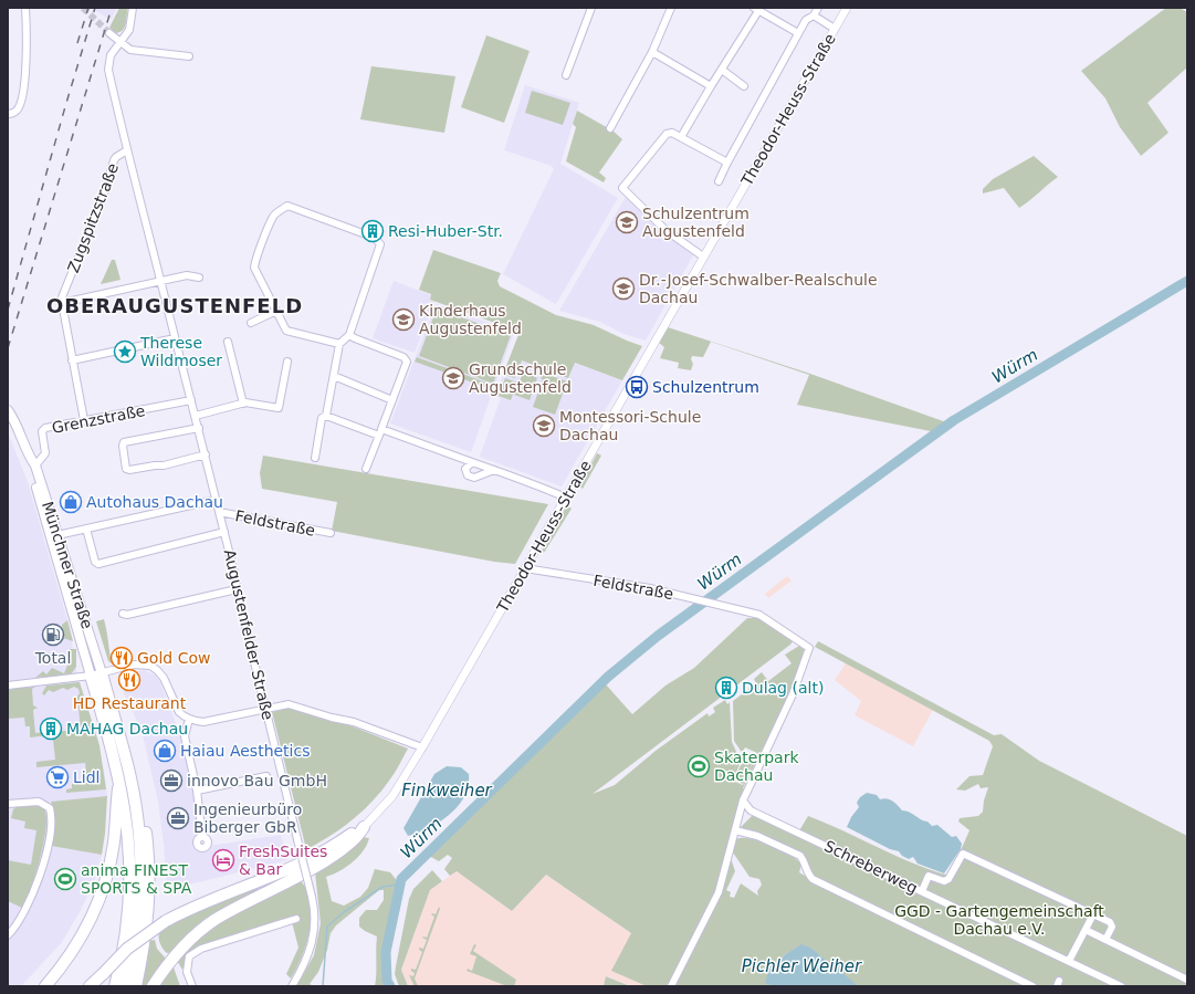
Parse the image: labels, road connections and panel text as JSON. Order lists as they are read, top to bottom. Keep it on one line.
{"streets":{"main road":["Münchner Straße"],"street":["Theodor-Heuss-Straße","Zugspitzstraße","Grenzstraße","Feldstraße","Augustenfelder Straße","Schreberweg"]},"crossings":[["Theodor-Heuss-Straße","Feldstraße"],["Zugspitzstraße","Grenzstraße"],["Zugspitzstraße","Augustenfelder Straße"],["Grenzstraße","Münchner Straße"],["Grenzstraße","Augustenfelder Straße"],["Feldstraße","Augustenfelder Straße"],["Feldstraße","Schreberweg"]],"districts":["OBERAUGUSTENFELD"],"water":["Würm","Finkweiher","Pichler Weiher"],"parks":["GGD - Gartengemeinschaft Dachau e.V."],"places":{"school or university":["Schulzentrum Augustenfeld","Dr.-Josef-Schwalber-Realschule Dachau","Kinderhaus Augustenfeld","Grundschule Augustenfeld","Montessori-Schule Dachau"],"building":["Resi-Huber-Str.","Dulag (alt)","MAHAG Dachau"],"place":["Therese Wildmoser"],"bus stop":["Schulzentrum"],"shop":["Autohaus Dachau","Haiau Aesthetics"],"fuel station":["Total"],"restaurant":["Gold Cow","HD Restaurant"],"sports":["Skaterpark Dachau","anima FINEST SPORTS & SPA"],"supermarket":["Lidl"],"office":["innovo Bau GmbH","Ingenieurbüro Biberger GbR"],"hotel":["FreshSuites & Bar"]}}
